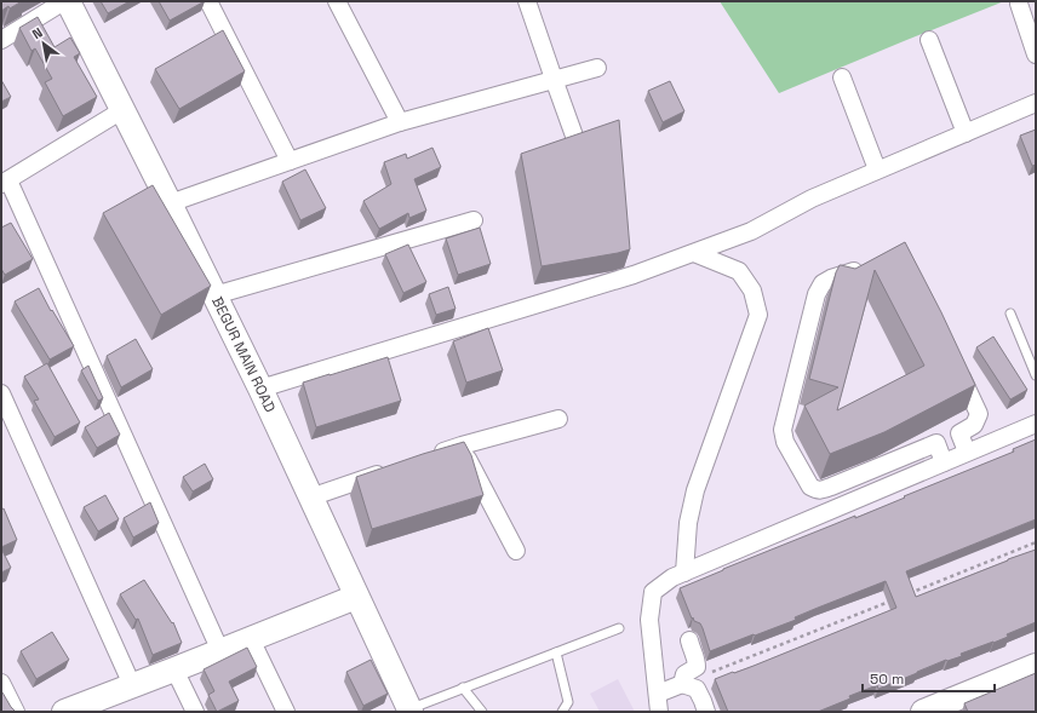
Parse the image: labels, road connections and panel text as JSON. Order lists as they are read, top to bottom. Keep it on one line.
{"streets":{"street":["BEGUR MAIN ROAD"]},"scale_bar":"50 m","north":"top left"}
